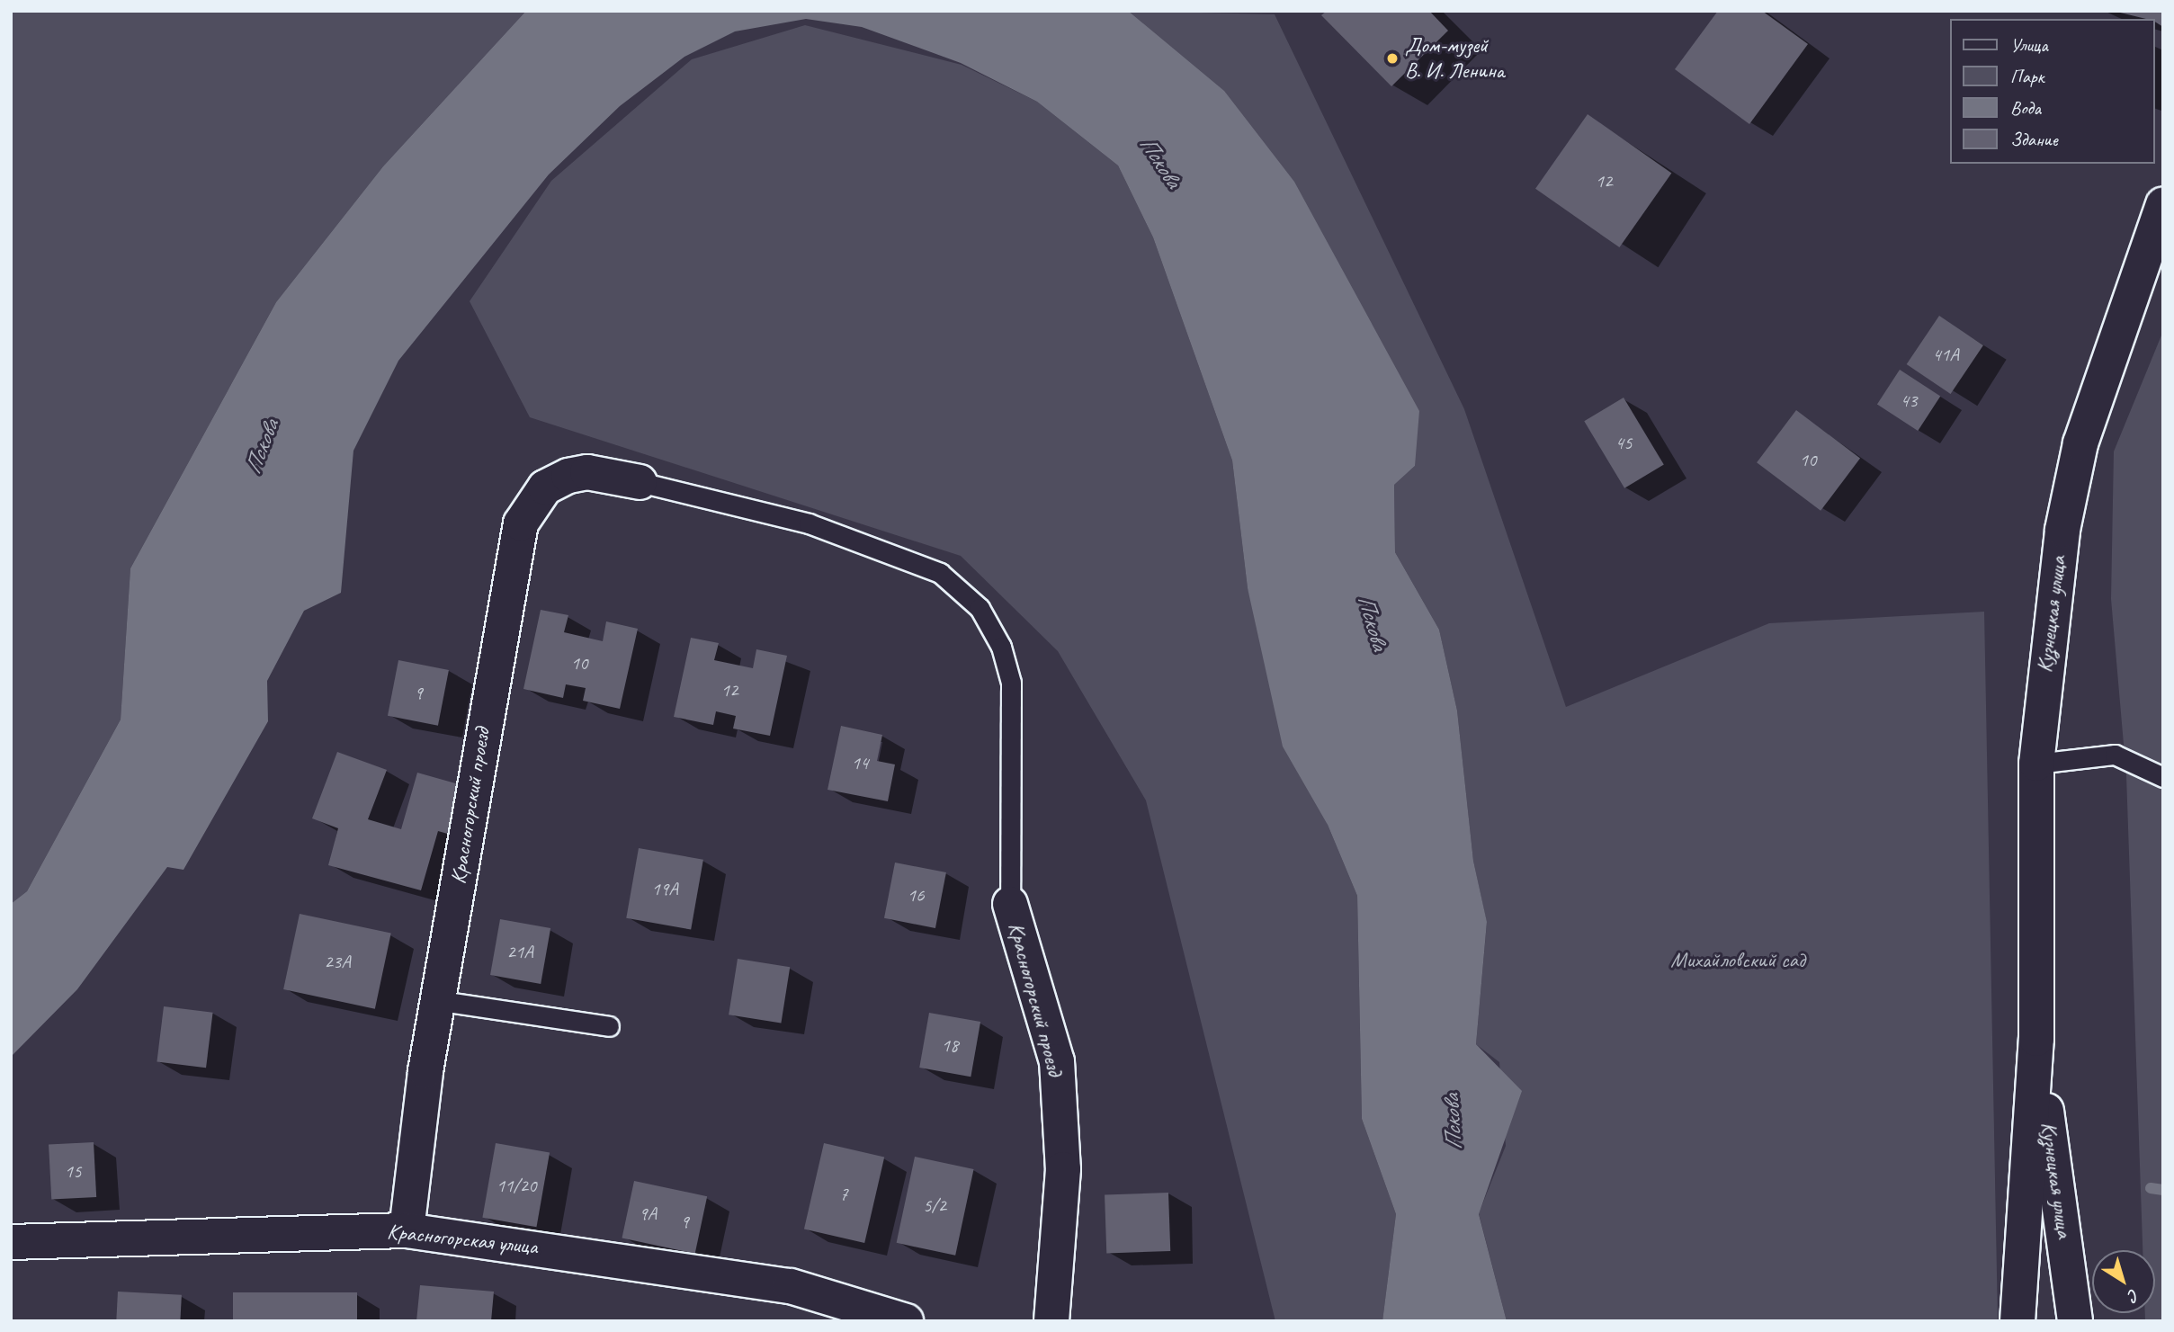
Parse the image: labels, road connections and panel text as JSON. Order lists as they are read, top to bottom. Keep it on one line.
{"streets":{"street":["Кузнецкая улица","Красногорский проезд","Красногорская улица"]},"crossings":[["Красногорский проезд","Красногорская улица"]],"water":["Пскова"],"parks":["Михайловский сад"],"places":["Дом-музей В. И. Ленина"],"house_numbers":["12","41А","43","45","10","10","12","9","14","19А","16","21А","23А","18","15","11/20","7","5/2","9А","9"],"legend":["Улица","Парк","Вода","Здание"],"north":"bottom right"}
